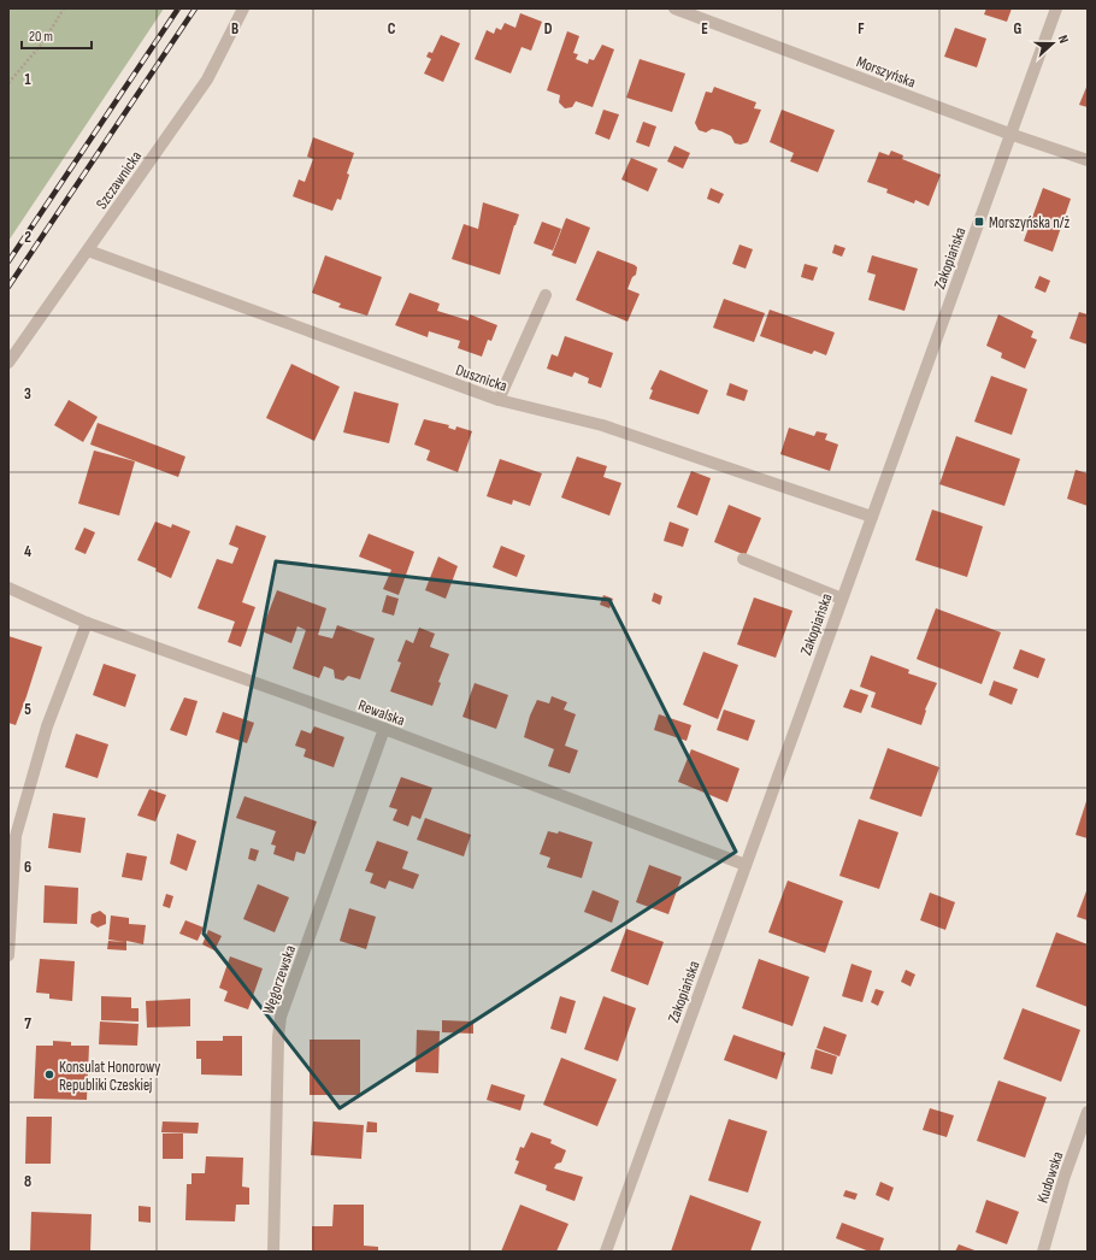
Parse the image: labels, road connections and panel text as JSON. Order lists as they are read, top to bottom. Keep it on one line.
{"streets":{"street":["Morszyńska","Szczawnicka","Zakopiańska","Dusznicka","Rewalska","Węgorzewska","Kudowska"]},"crossings":[["Morszyńska","Zakopiańska"],["Szczawnicka","Dusznicka"],["Zakopiańska","Dusznicka"],["Zakopiańska","Rewalska"],["Rewalska","Węgorzewska"]],"places":{"transit":["Morszyńska n/ż"],"other":["Konsulat Honorowy Republiki Czeskiej"]},"scale_bar":"20 m","north":"right","grid":{"columns":["B","C","D","E","F","G"],"rows":["1","2","3","4","5","6","7","8"]}}
